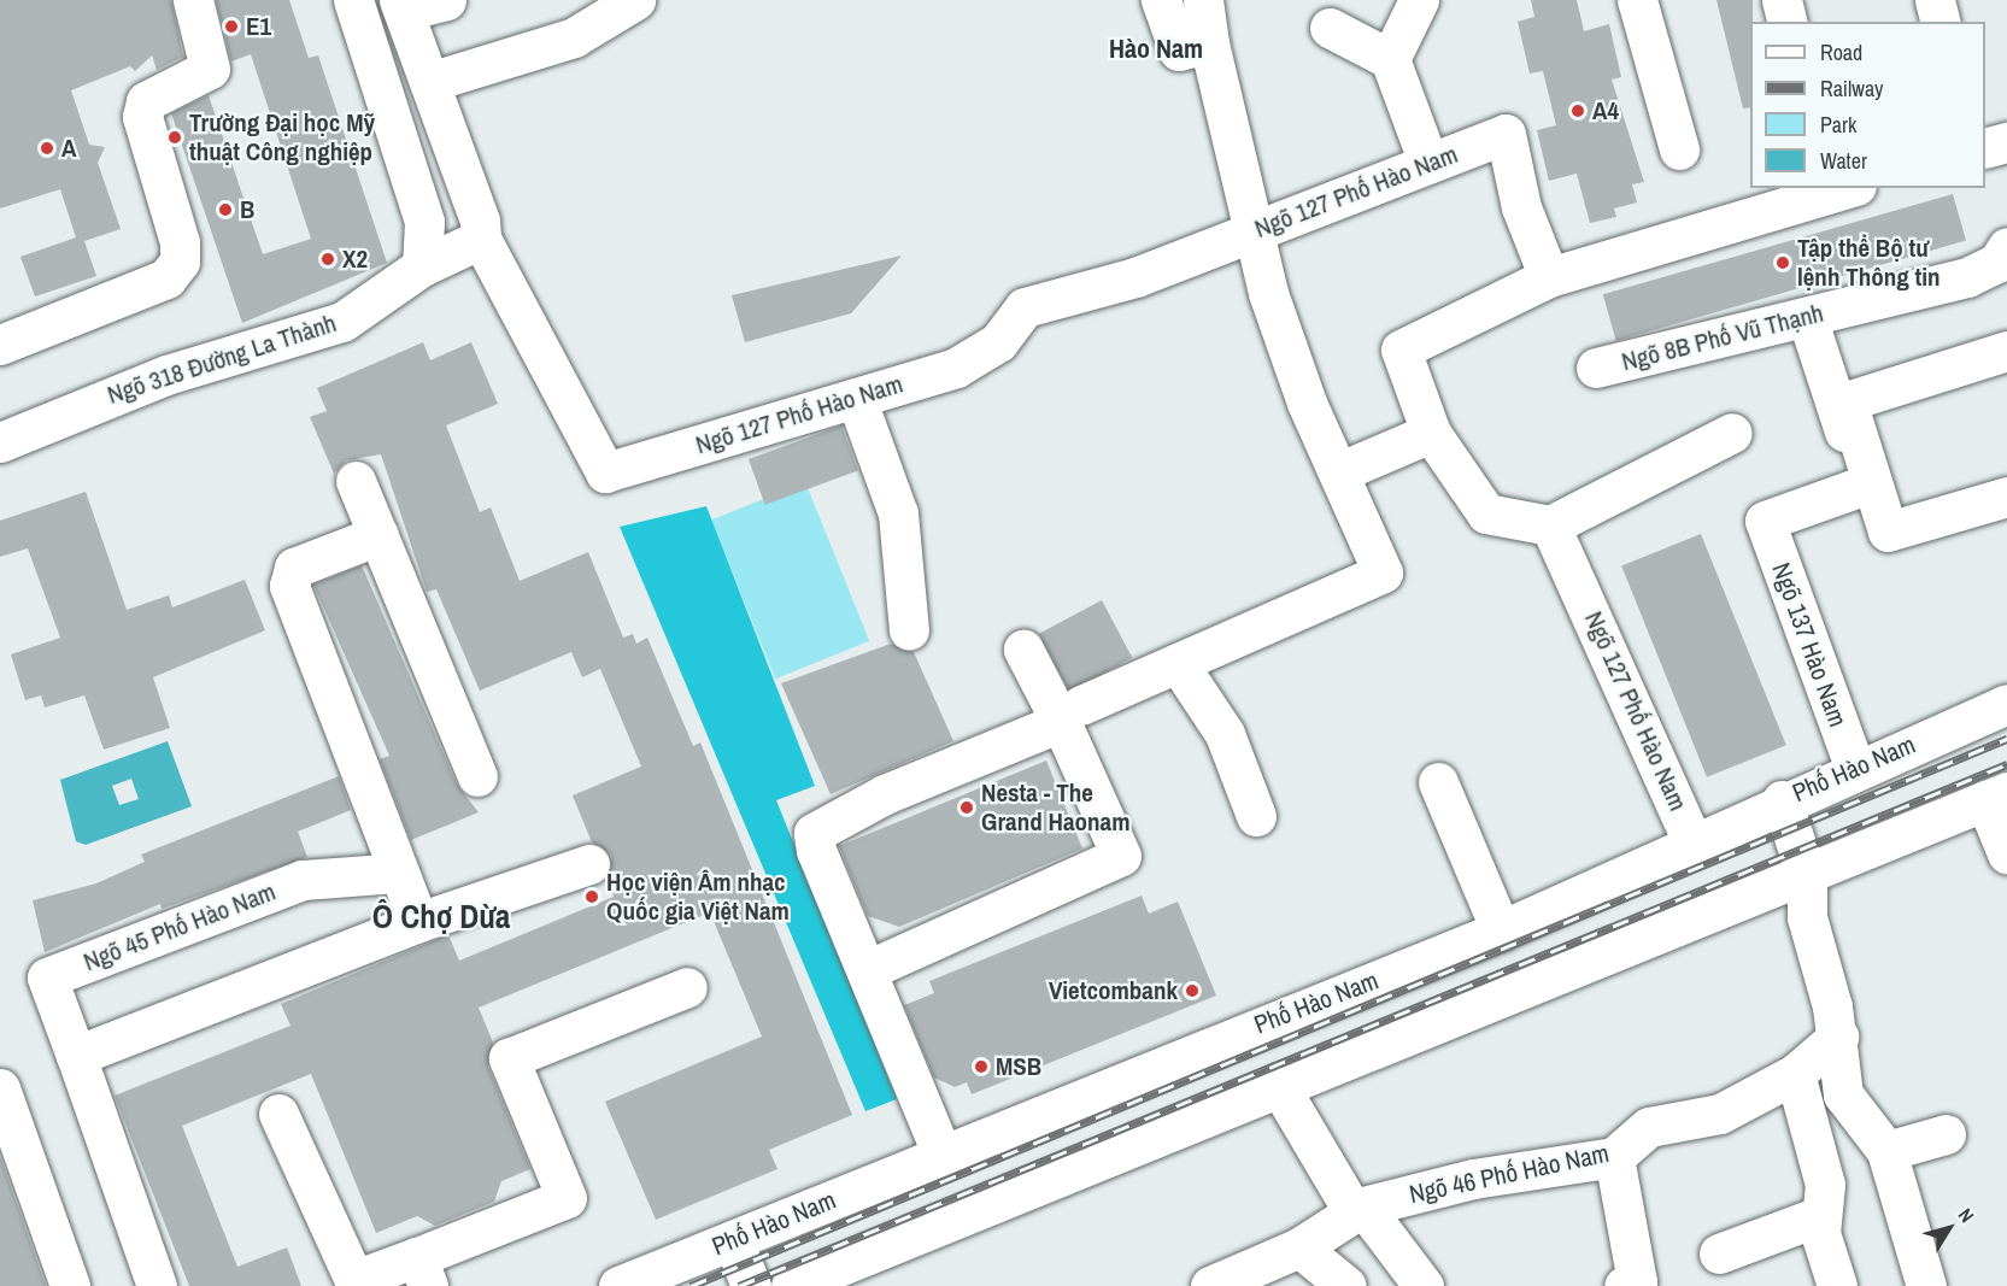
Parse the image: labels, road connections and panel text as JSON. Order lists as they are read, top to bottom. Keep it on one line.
{"streets":{"main road":["Ngõ 127 Phố Hào Nam","Ngõ 8B Phố Vũ Thạnh","Ngõ 318 Đường La Thành","Ngõ 137 Hào Nam","Phố Hào Nam","Ngõ 45 Phố Hào Nam","Ngõ 46 Phố Hào Nam"]},"crossings":[["Ngõ 127 Phố Hào Nam","Ngõ 318 Đường La Thành"],["Ngõ 127 Phố Hào Nam","Phố Hào Nam"],["Ngõ 137 Hào Nam","Phố Hào Nam"]],"districts":["Hào Nam","Ô Chợ Dừa"],"places":["E1","A4","Trường Đại học Mỹ thuật Công nghiệp","A","B","X2","Tập thể Bộ tư lệnh Thông tin","Nesta - The Grand Haonam","Học viện Âm nhạc Quốc gia Việt Nam","Vietcombank","MSB"],"legend":["Road","Railway","Park","Water"],"north":"top right"}
